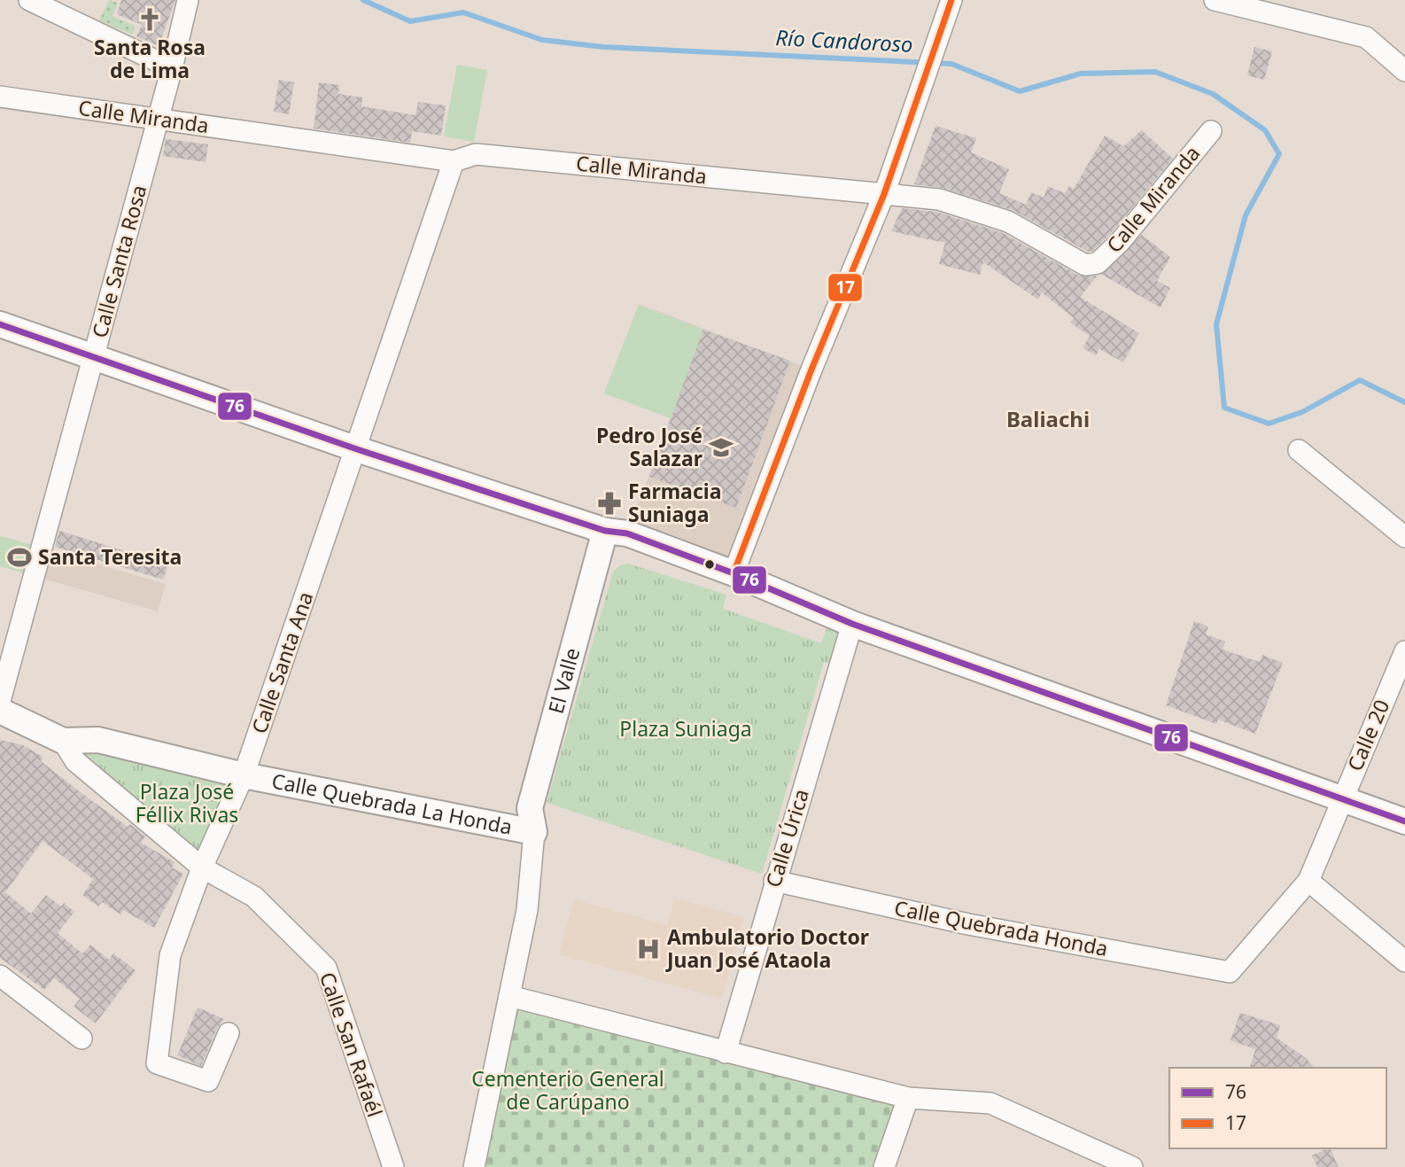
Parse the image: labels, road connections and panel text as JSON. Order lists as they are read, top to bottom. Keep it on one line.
{"streets":{"main road":["El Valle","Calle Quebrada La Honda"],"street":["Calle Miranda","Calle Santa Rosa","Calle Santa Ana","Calle 20","Calle Úrica","Calle Quebrada Honda","Calle San Rafaél"]},"crossings":[["Calle Miranda","Calle Santa Rosa"],["Calle Miranda","Calle Santa Ana"],["Calle Santa Ana","Calle Quebrada La Honda"],["Calle Santa Ana","Calle San Rafaél"],["El Valle","Calle Quebrada La Honda"],["Calle 20","Calle Quebrada Honda"],["Calle Úrica","Calle Quebrada Honda"]],"districts":["Baliachi"],"water":["Río Candoroso"],"parks":["Plaza Suniaga","Plaza José Féllix Rivas","Cementerio General de Carúpano"],"places":{"church":["Santa Rosa de Lima"],"school or university":["Pedro José Salazar"],"pharmacy":["Farmacia Suniaga"],"sports":["Santa Teresita"],"hospital":["Ambulatorio Doctor Juan José Ataola"]},"lines":["transit line 17","transit line 76"],"legend":["76","17"]}
